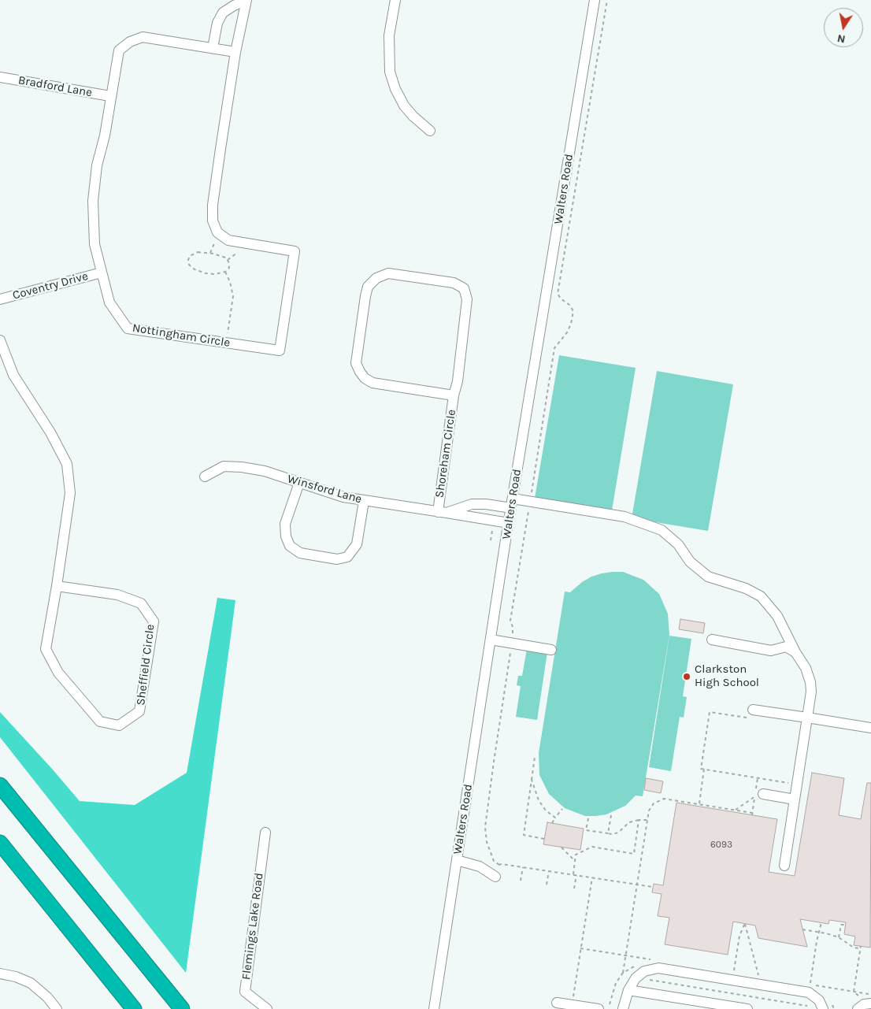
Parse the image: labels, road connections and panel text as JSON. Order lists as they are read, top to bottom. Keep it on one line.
{"streets":{"street":["Bradford Lane","Walters Road","Coventry Drive","Nottingham Circle","Shoreham Circle","Winsford Lane","Sheffield Circle","Flemings Lake Road"]},"crossings":[["Bradford Lane","Nottingham Circle"],["Walters Road","Winsford Lane"],["Coventry Drive","Nottingham Circle"],["Shoreham Circle","Winsford Lane"]],"places":["Clarkston High School"],"house_numbers":["6093"],"north":"bottom"}
